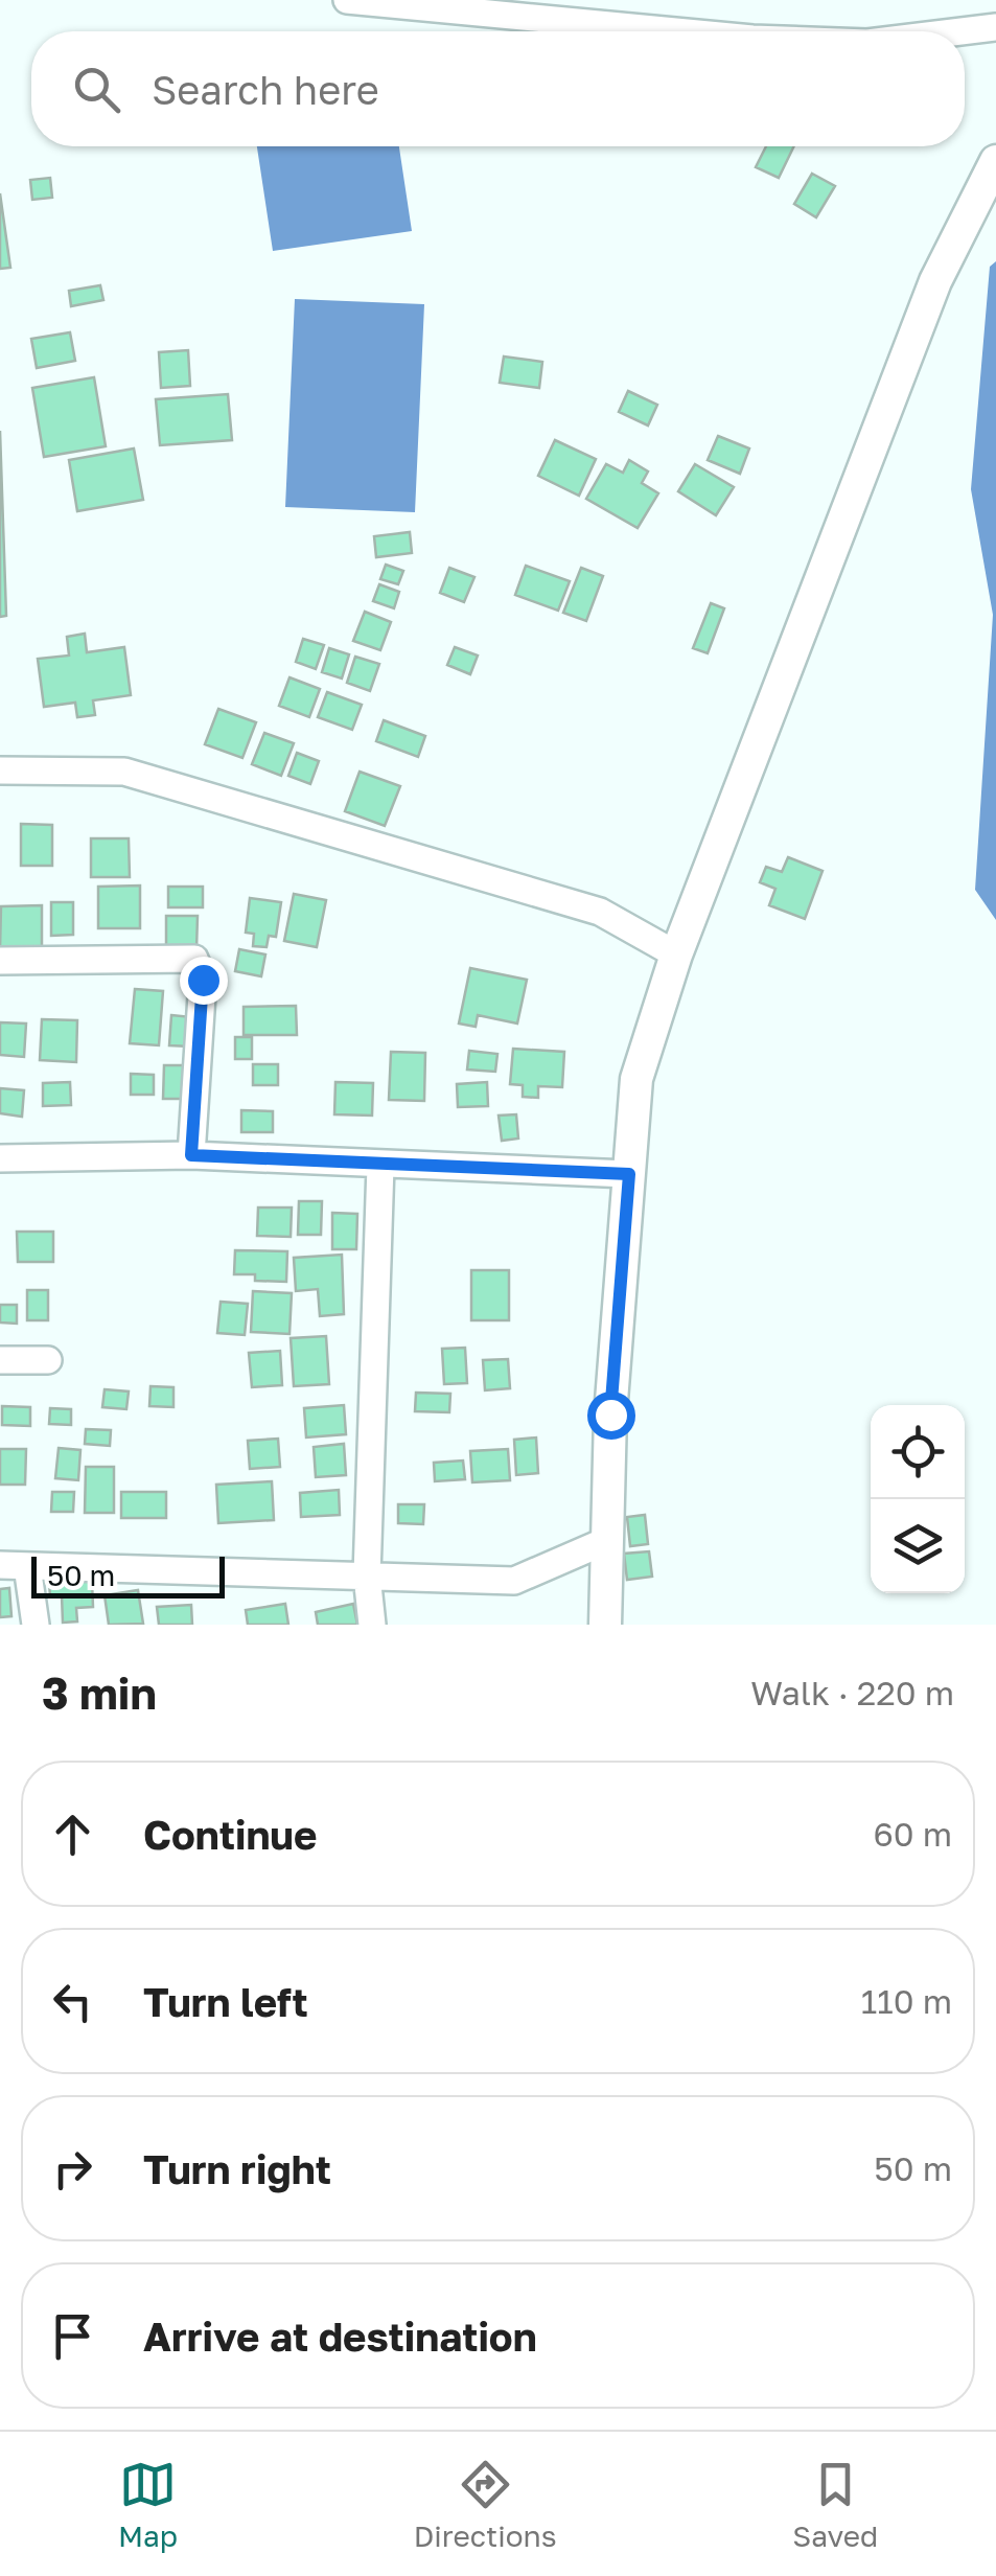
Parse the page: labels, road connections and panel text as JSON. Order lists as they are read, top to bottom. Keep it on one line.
{"scale_bar":"50 m","page":{"search":"Search here","scale":"50 m","heading":["3 min","Walk · 220 m"],"list":[["Continue","60 m"],["Turn left","110 m"],["Turn right","50 m"],"Arrive at destination"],"nav":["Map","Directions","Saved"]}}
